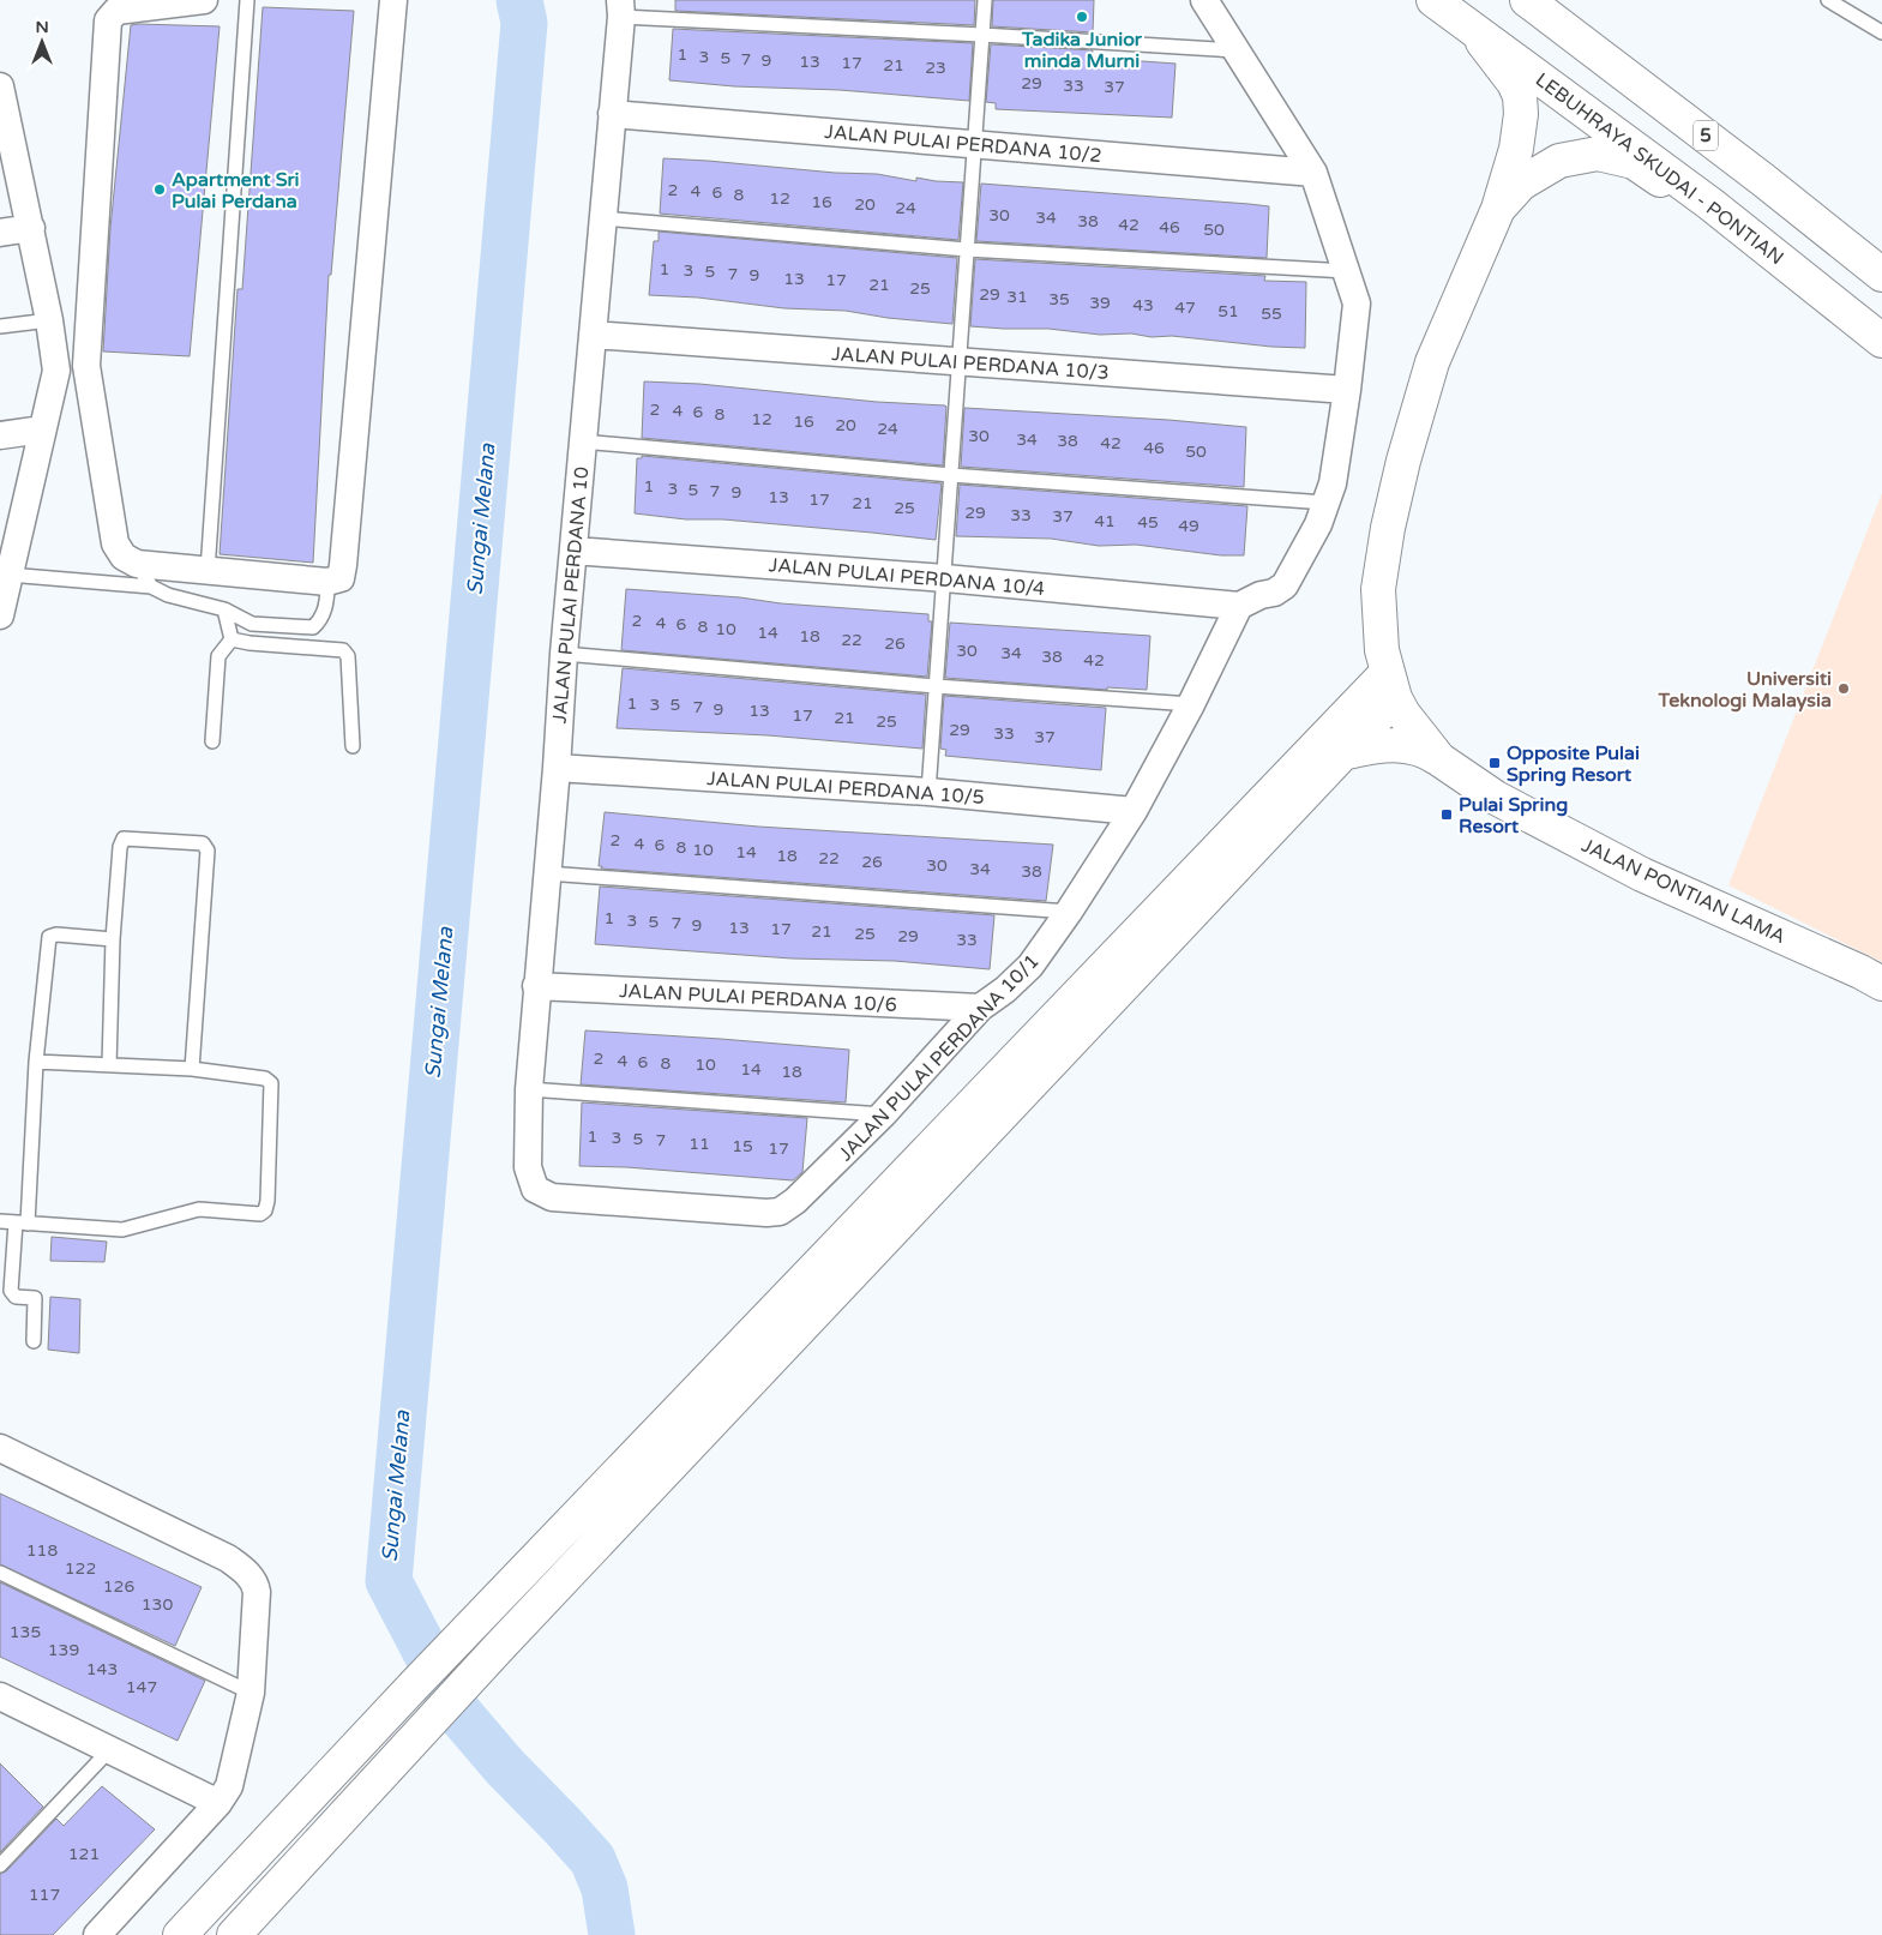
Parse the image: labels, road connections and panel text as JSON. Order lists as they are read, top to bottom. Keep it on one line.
{"streets":{"main road":["5","LEBUHRAYA SKUDAI - PONTIAN","JALAN PONTIAN LAMA"],"street":["JALAN PULAI PERDANA 10/2","JALAN PULAI PERDANA 10/3","JALAN PULAI PERDANA 10/4","JALAN PULAI PERDANA 10","JALAN PULAI PERDANA 10/5","JALAN PULAI PERDANA 10/6","JALAN PULAI PERDANA 10/1"]},"crossings":[["JALAN PULAI PERDANA 10/2","JALAN PULAI PERDANA 10"],["LEBUHRAYA SKUDAI - PONTIAN","JALAN PONTIAN LAMA"],["JALAN PULAI PERDANA 10/3","JALAN PULAI PERDANA 10"],["JALAN PULAI PERDANA 10/4","JALAN PULAI PERDANA 10"],["JALAN PULAI PERDANA 10/4","JALAN PULAI PERDANA 10/1"],["JALAN PULAI PERDANA 10","JALAN PULAI PERDANA 10/5"],["JALAN PULAI PERDANA 10","JALAN PULAI PERDANA 10/6"],["JALAN PULAI PERDANA 10","JALAN PULAI PERDANA 10/1"],["JALAN PULAI PERDANA 10/5","JALAN PULAI PERDANA 10/1"],["JALAN PULAI PERDANA 10/6","JALAN PULAI PERDANA 10/1"]],"water":["Sungai Melana"],"places":{"other":["Tadika Junior minda Murni","Apartment Sri Pulai Perdana","Universiti Teknologi Malaysia"],"transit":["Opposite Pulai Spring Resort","Pulai Spring Resort"]},"house_numbers":["1","3","5","7","9","13","17","21","23","29","33","37","2","4","6","8","12","16","20","24","30","34","38","42","46","50","1","3","5","7","9","13","17","21","25","29","31","35","39","43","47","51","55","2","4","6","8","12","16","20","24","30","34","38","42","46","50","1","3","5","7","9","13","17","21","25","29","33","37","41","45","49","2","4","6","8","10","14","18","22","26","30","34","38","42","1","3","5","7","9","13","17","21","25","29","33","37","2","4","6","8","10","14","18","22","26","30","34","38","1","3","5","7","9","13","17","21","25","29","33","2","4","6","8","10","14","18","1","3","5","7","11","15","17","118","122","126","130","135","139","143","147","121","117"],"north":"top"}
